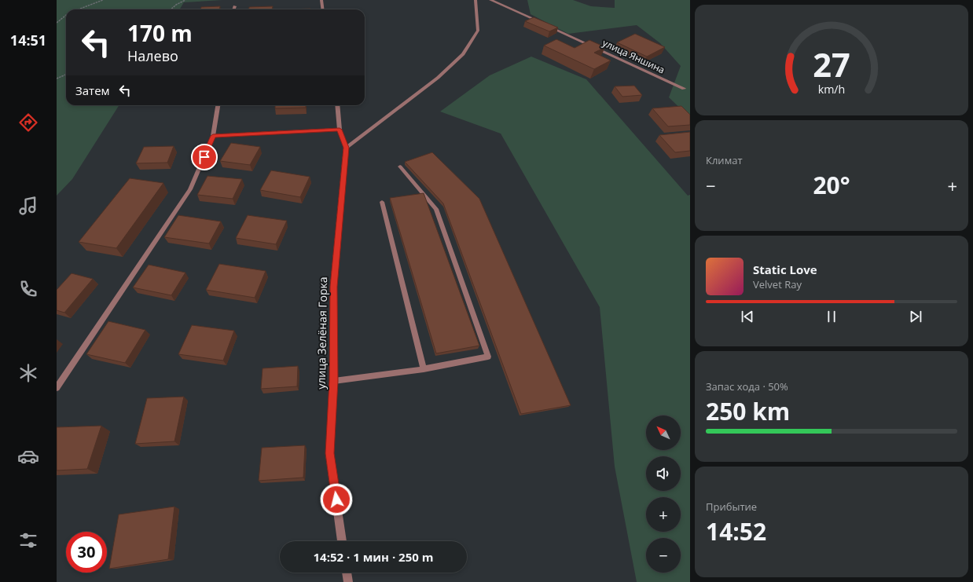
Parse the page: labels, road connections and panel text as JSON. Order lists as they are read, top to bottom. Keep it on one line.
{"streets":{"street":["улица Яншина","улица Зелёная Горка"]},"north":"top left","page":{"tabs":"14:51","turn":["170 m","Налево"],"then":"Затем","tile":["Климат",["Запас хода · 50%","250 km"],["Прибытие","14:52"]],"heat":["−","20°","+"],"song":["Static Love","Velvet Ray"],"map_buttons":["+","−"],"limit":"30","trip":"14:52 · 1 мин · 250 m","gauge":["27","km/h"]}}
